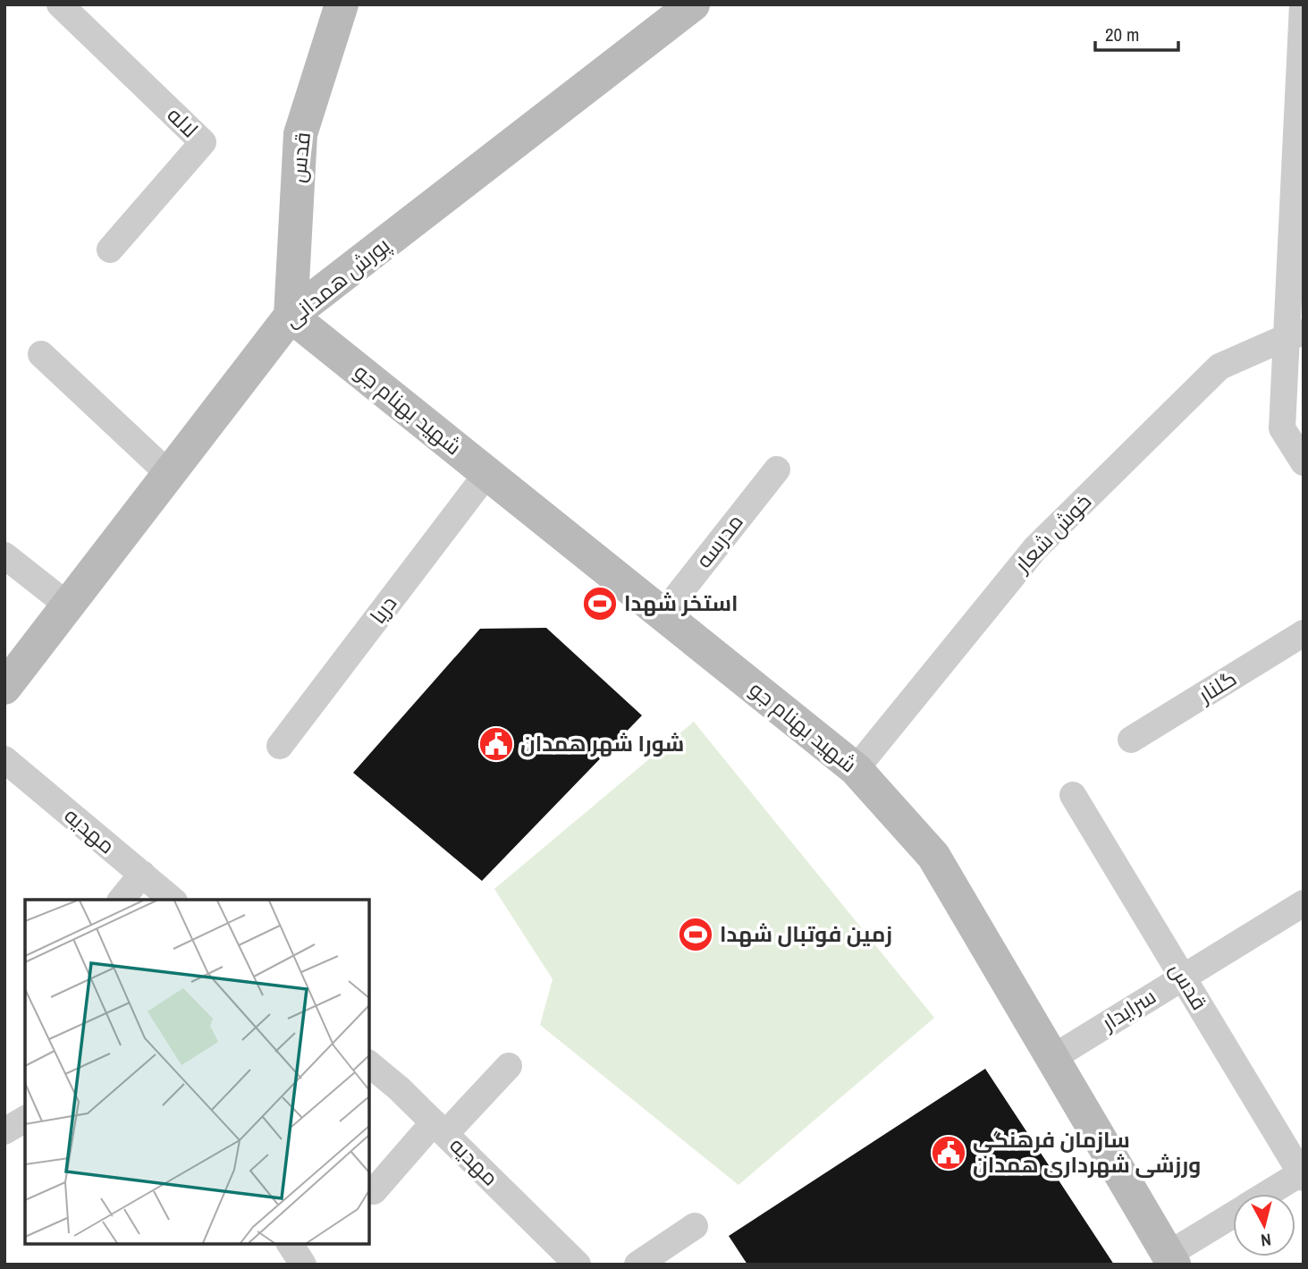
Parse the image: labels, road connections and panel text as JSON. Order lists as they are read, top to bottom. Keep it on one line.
{"streets":{"street":["لاله","قدس","پورش همدانی","شهید بهنام جو","خوش شعار","مدرسه","دریا","گلنار","مهدیه","سرایدار"]},"crossings":[["قدس","پورش همدانی"],["قدس","شهید بهنام جو"],["قدس","سرایدار"],["پورش همدانی","شهید بهنام جو"],["شهید بهنام جو","خوش شعار"],["شهید بهنام جو","مدرسه"],["شهید بهنام جو","دریا"],["شهید بهنام جو","سرایدار"]],"places":{"sports":["استخر شهدا","زمین فوتبال شهدا"],"public building":["شورا شهر همدان","سازمان فرهنگی ورزشی شهرداری همدان"]},"scale_bar":"20 m","north":"bottom"}
